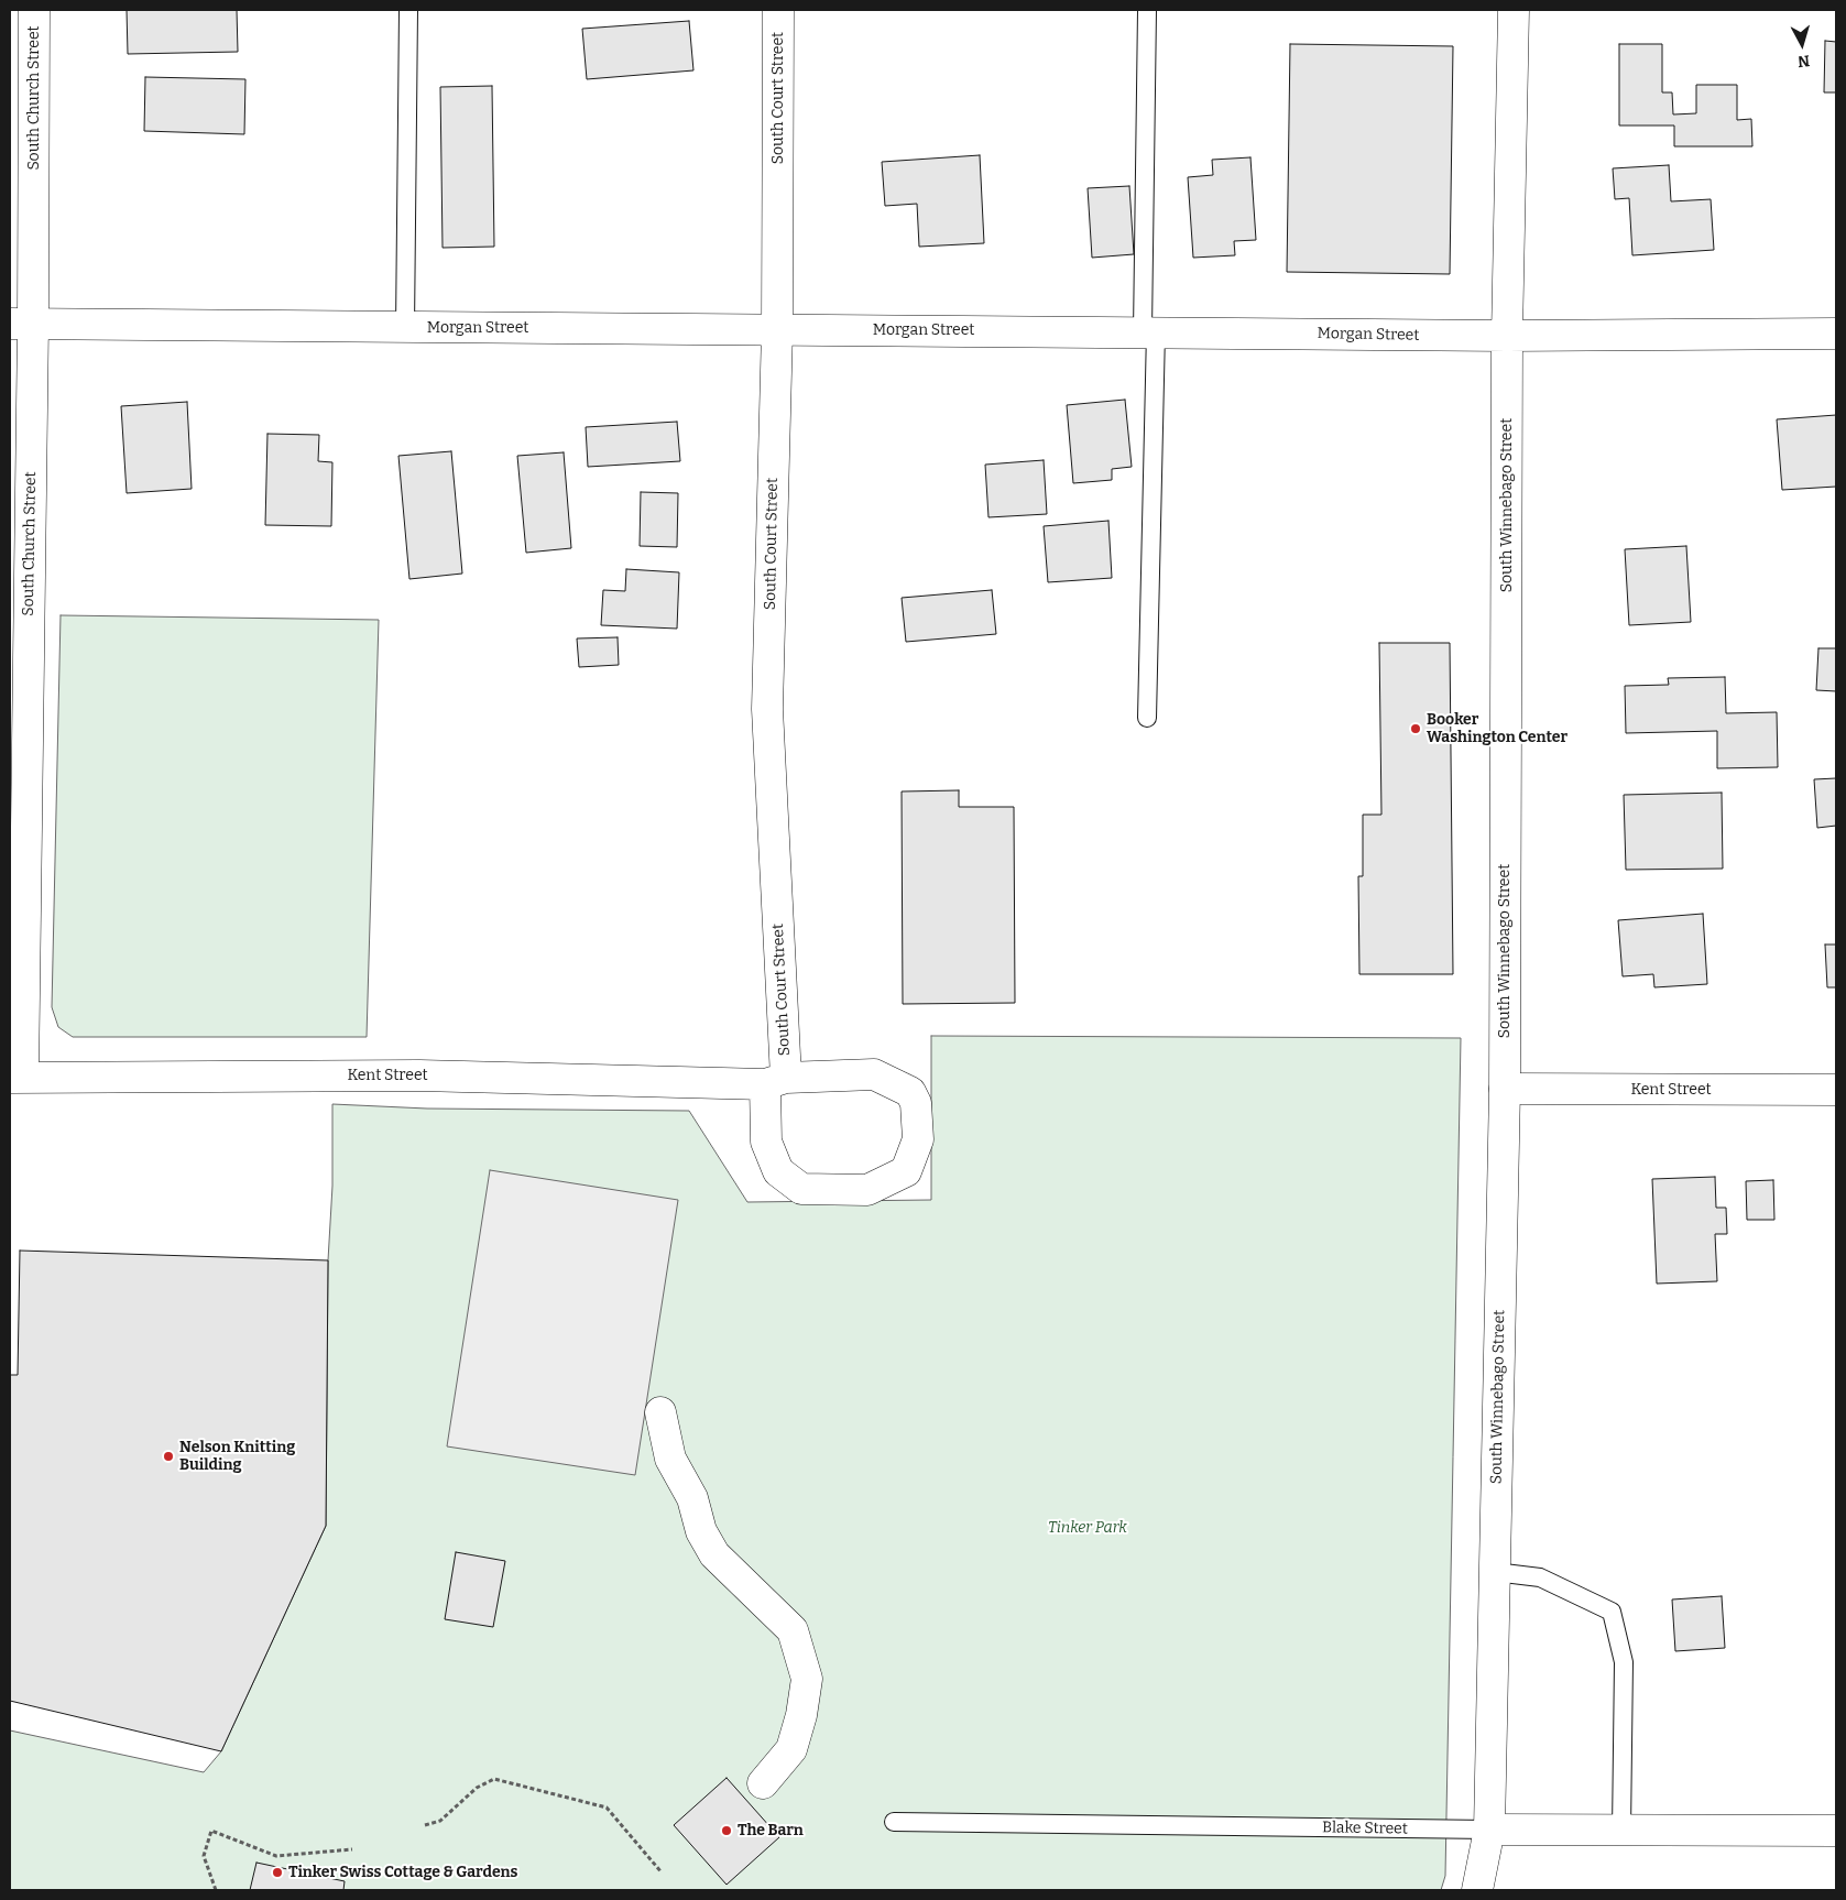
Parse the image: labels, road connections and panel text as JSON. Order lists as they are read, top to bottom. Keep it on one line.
{"streets":{"street":["South Church Street","South Court Street","Morgan Street","South Winnebago Street","Kent Street","Blake Street"]},"crossings":[["South Church Street","Morgan Street"],["South Church Street","Kent Street"],["South Court Street","Morgan Street"],["South Court Street","Kent Street"],["Morgan Street","South Winnebago Street"],["South Winnebago Street","Kent Street"],["South Winnebago Street","Blake Street"]],"parks":["Tinker Park"],"places":["Booker Washington Center","Nelson Knitting Building","The Barn","Tinker Swiss Cottage & Gardens"],"north":"bottom"}
